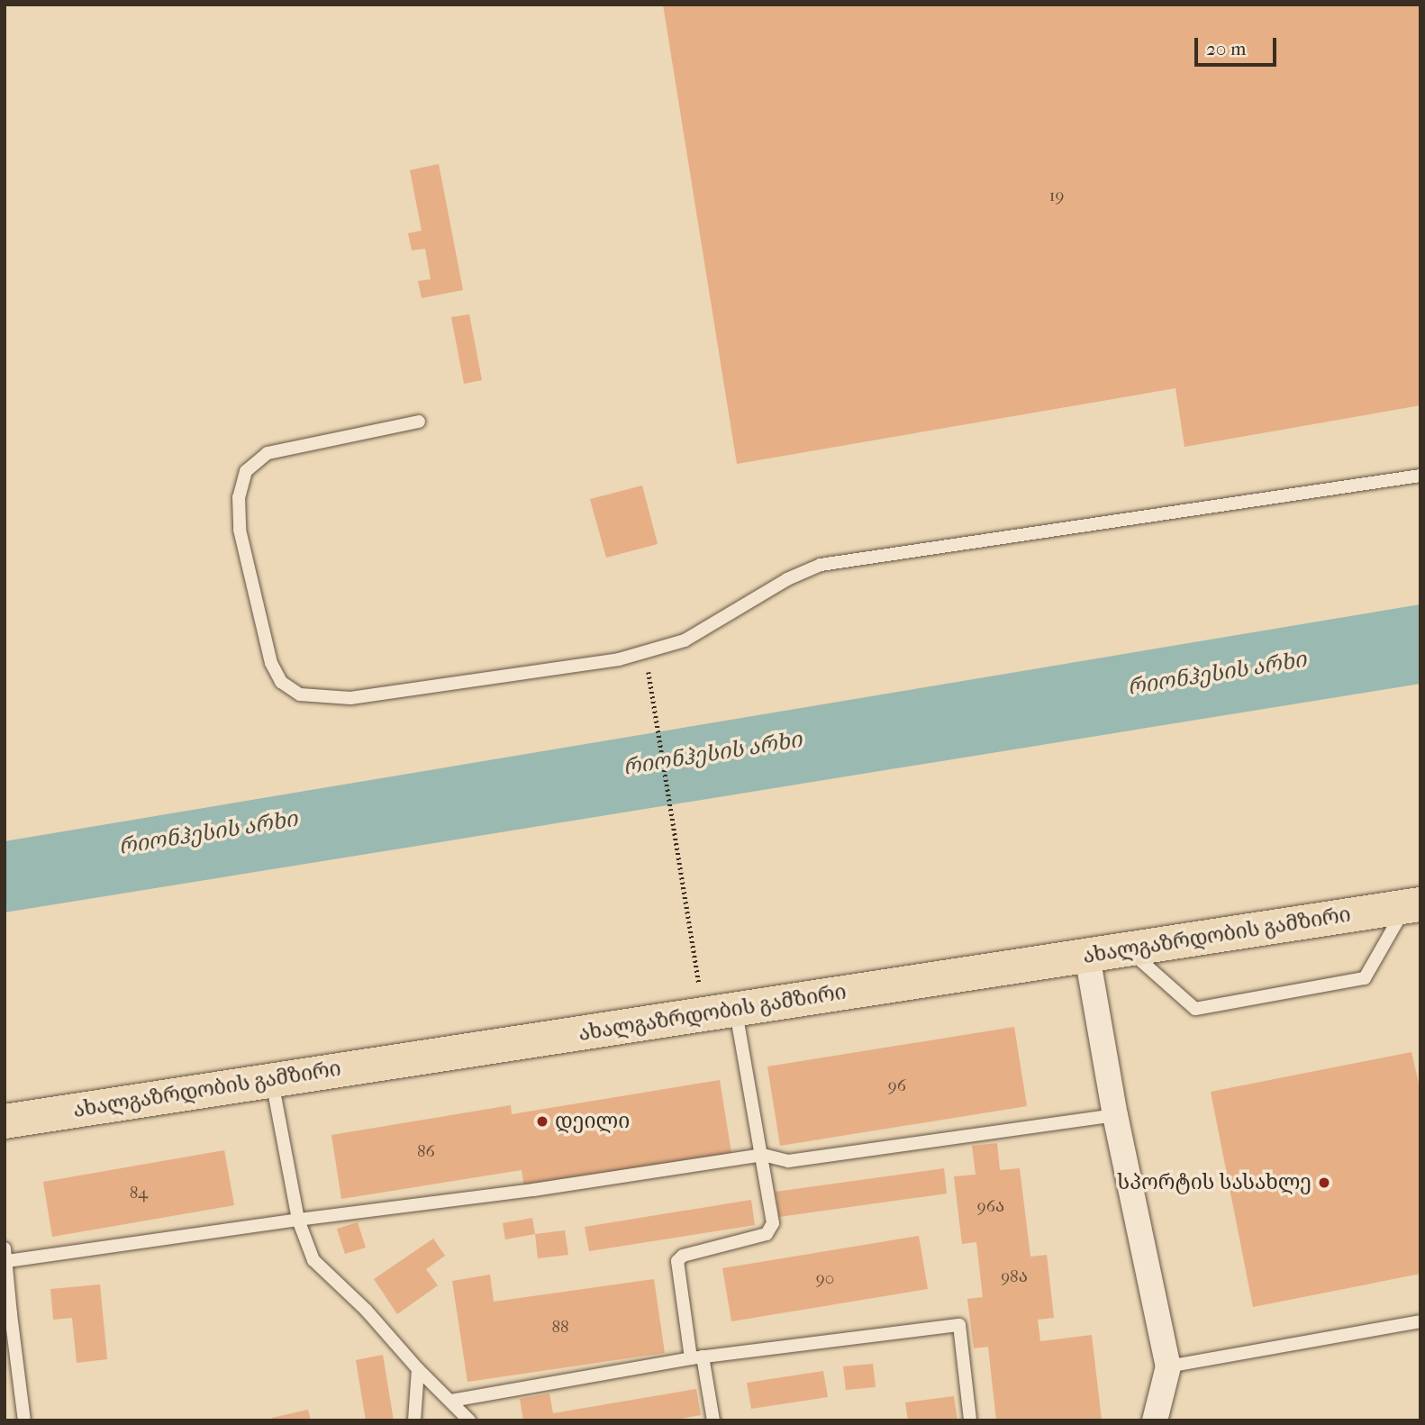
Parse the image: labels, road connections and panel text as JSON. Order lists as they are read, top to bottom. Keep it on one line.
{"streets":{"main road":["ახალგაზრდობის გამზირი"]},"water":["რიონჰესის არხი"],"places":["დეილი","სპორტის სასახლე"],"house_numbers":["19","96","86","84","96ა","98ა","90","88"],"scale_bar":"20 m"}
